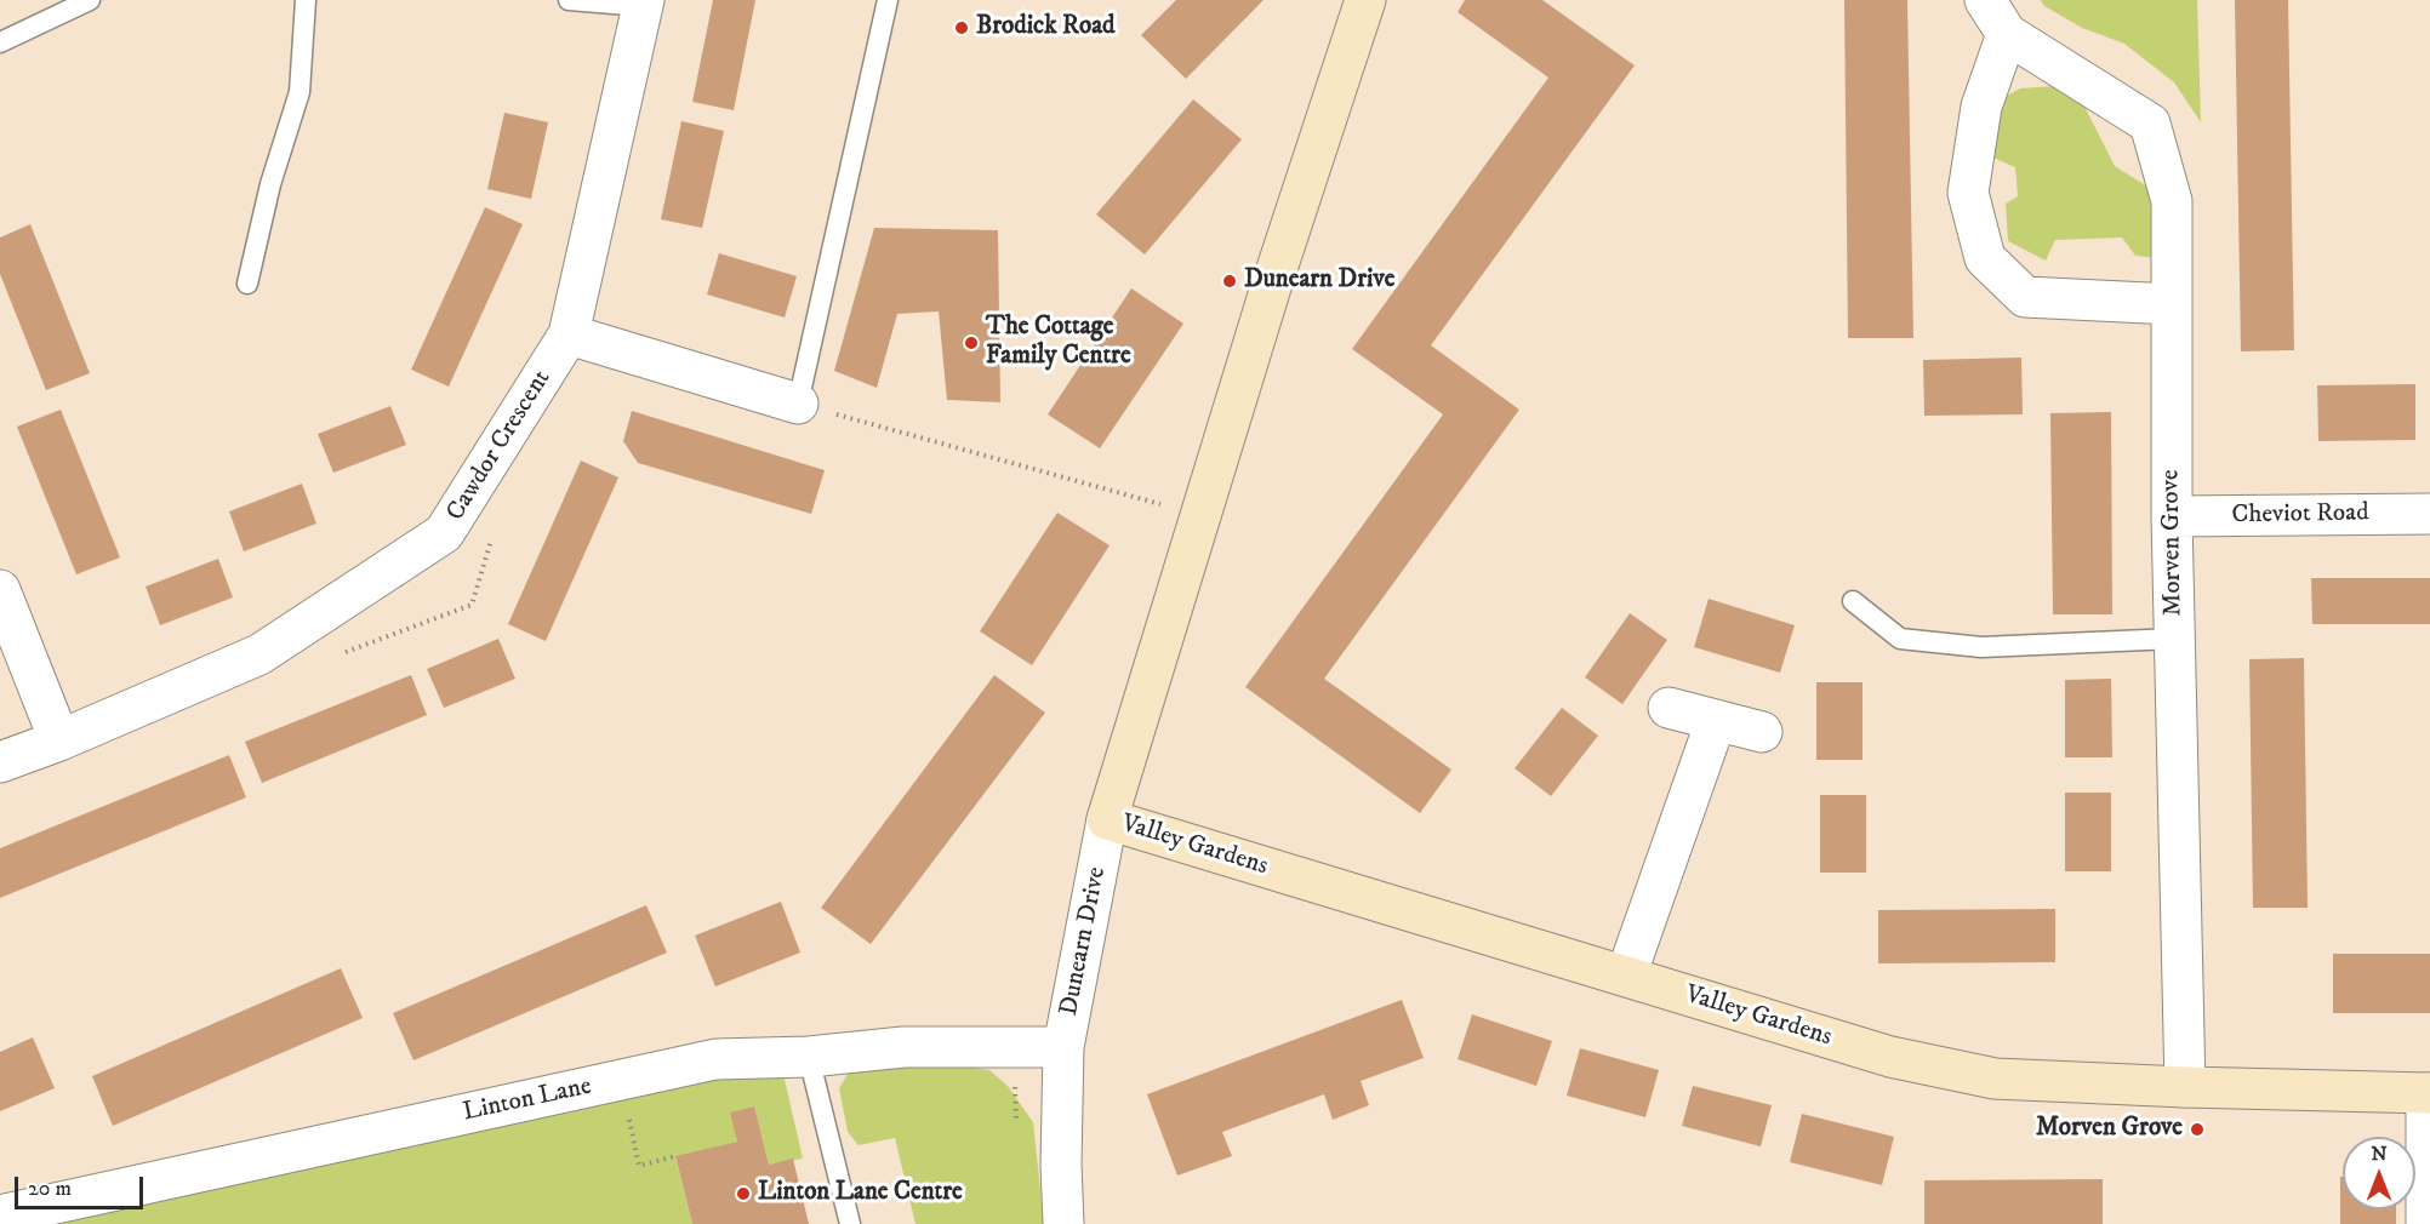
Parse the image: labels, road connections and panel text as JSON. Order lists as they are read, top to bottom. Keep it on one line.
{"streets":{"street":["Cawdor Crescent","Cheviot Road","Morven Grove","Valley Gardens","Dunearn Drive","Linton Lane"]},"crossings":[["Cheviot Road","Morven Grove"],["Morven Grove","Valley Gardens"],["Valley Gardens","Dunearn Drive"],["Dunearn Drive","Linton Lane"]],"places":["Brodick Road","Dunearn Drive","The Cottage Family Centre","Morven Grove","Linton Lane Centre"],"scale_bar":"20 m","north":"top"}
